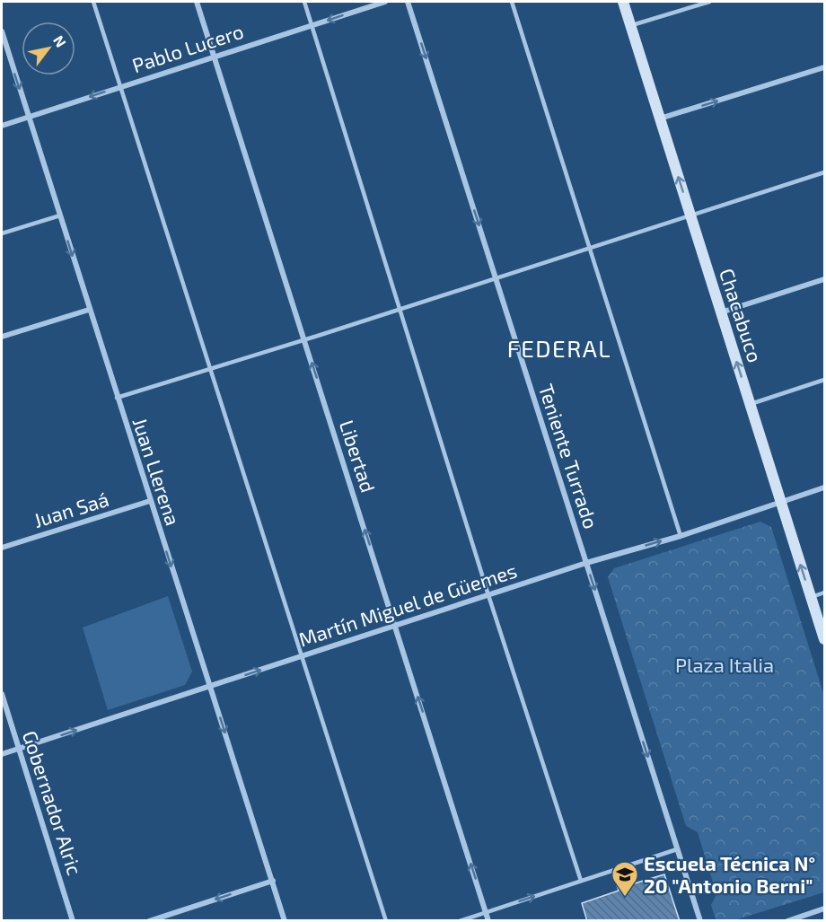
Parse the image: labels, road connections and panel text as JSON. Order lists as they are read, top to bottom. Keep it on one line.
{"streets":{"main road":["Chacabuco"],"street":["Pablo Lucero","Libertad","Teniente Turrado","Juan Llerena","Juan Saá","Martín Miguel de Güemes","Gobernador Alric"]},"crossings":[["Pablo Lucero","Libertad"],["Pablo Lucero","Juan Llerena"],["Chacabuco","Martín Miguel de Güemes"],["Libertad","Martín Miguel de Güemes"],["Teniente Turrado","Martín Miguel de Güemes"],["Juan Llerena","Juan Saá"],["Juan Llerena","Martín Miguel de Güemes"],["Martín Miguel de Güemes","Gobernador Alric"]],"one_way":["Pablo Lucero","Chacabuco","Libertad","Teniente Turrado","Juan Llerena","Martín Miguel de Güemes"],"districts":["FEDERAL"],"parks":["Plaza Italia"],"places":{"school or university":["Escuela Técnica N° 20 \"Antonio Berni\""]},"north":"top right"}
